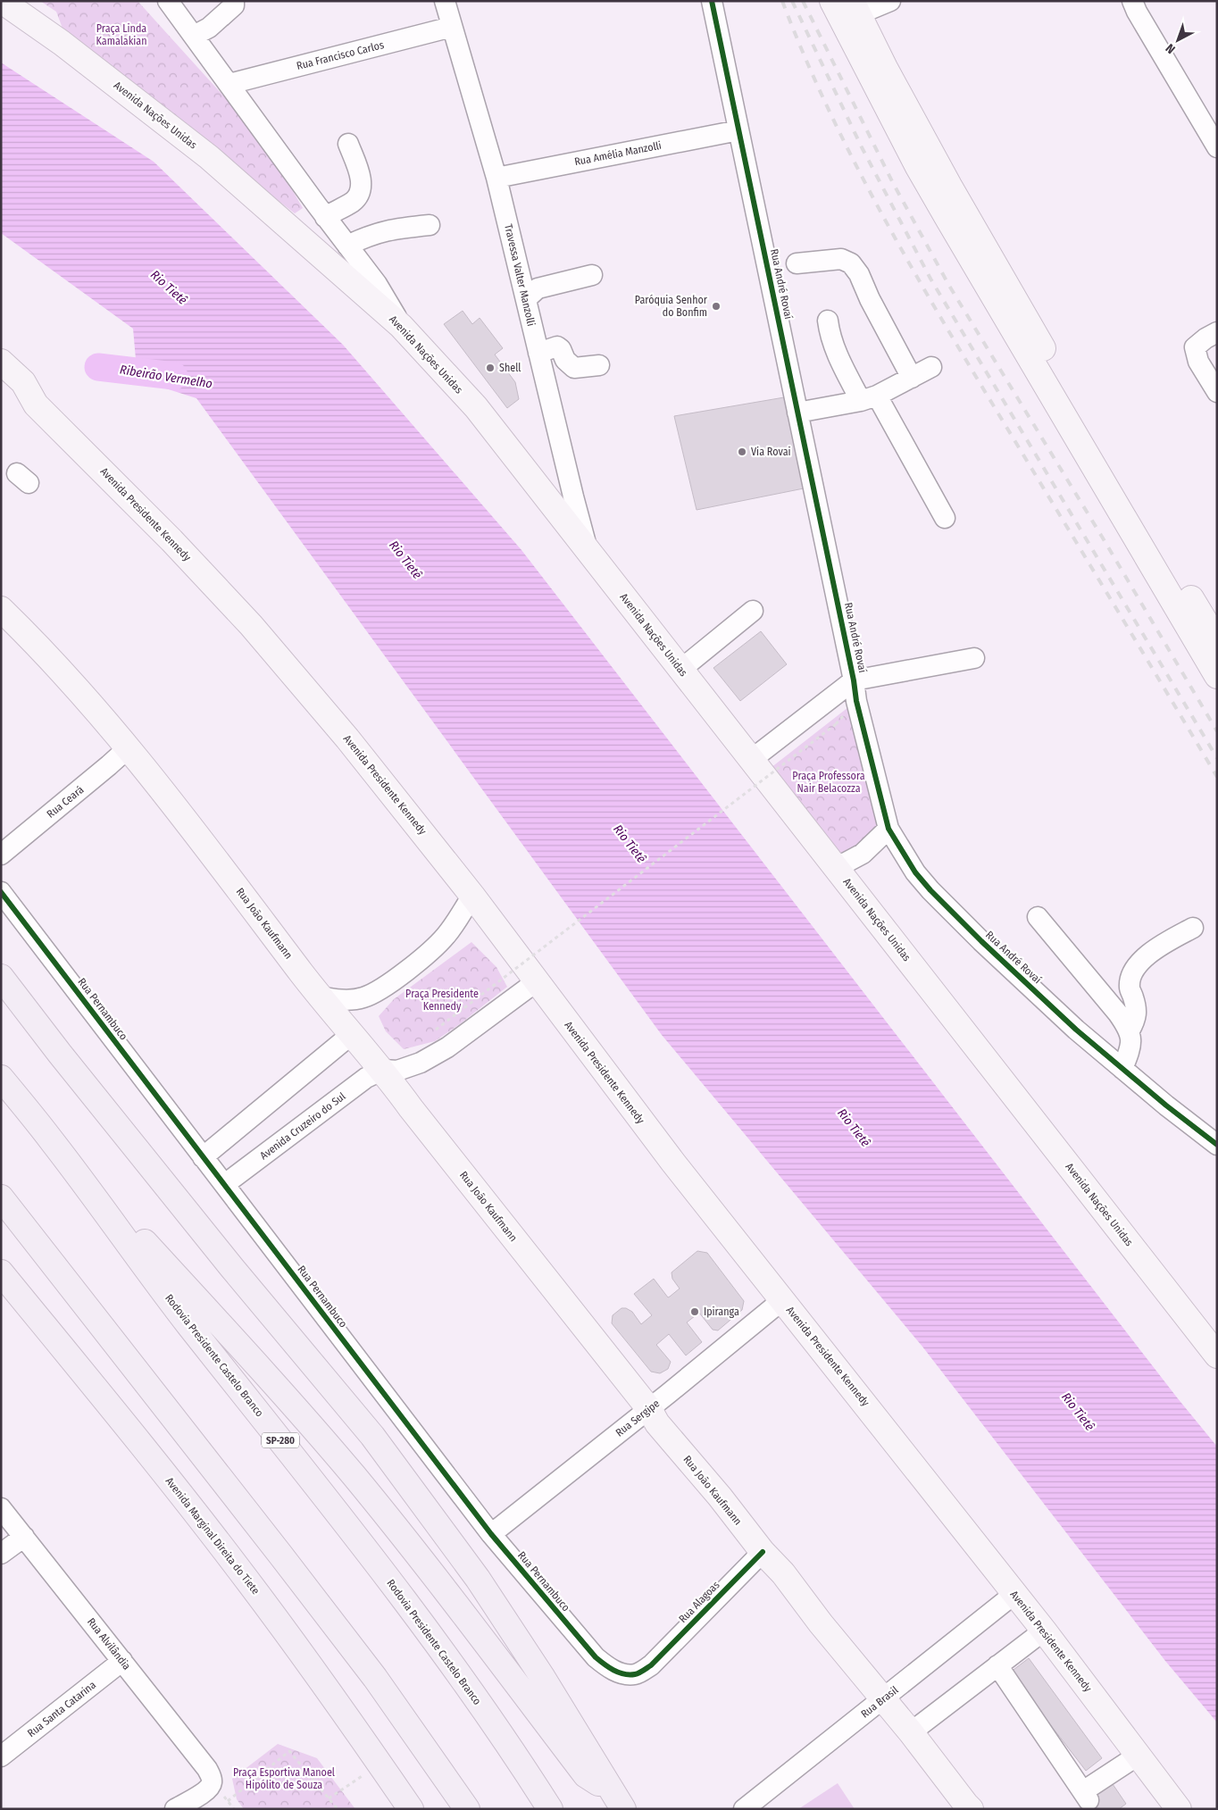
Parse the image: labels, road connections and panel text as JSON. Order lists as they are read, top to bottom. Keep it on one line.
{"streets":{"highway":["Rodovia Presidente Castelo Branco","SP-280","Avenida Marginal Direita do Tiete"],"main road":["Avenida Nações Unidas","Avenida Presidente Kennedy","Rua João Kaufmann"],"street":["Rua Francisco Carlos","Rua Amélia Manzolli","Travessa Valter Manzolli","Rua André Rovaí","Rua Ceará","Rua Pernambuco","Avenida Cruzeiro do Sul","Rua Sergipe","Rua Alagoas","Rua Alvilândia","Rua Brasil","Rua Santa Catarina"]},"crossings":[["Rua Francisco Carlos","Travessa Valter Manzolli"],["Avenida Nações Unidas","Travessa Valter Manzolli"],["Avenida Nações Unidas","Rua André Rovaí"],["Rua Amélia Manzolli","Travessa Valter Manzolli"],["Rua Amélia Manzolli","Rua André Rovaí"],["Avenida Presidente Kennedy","Rua Sergipe"],["Avenida Presidente Kennedy","Rua Brasil"],["Rua Ceará","Rua João Kaufmann"],["Rua João Kaufmann","Avenida Cruzeiro do Sul"],["Rua João Kaufmann","Rua Sergipe"],["Rua João Kaufmann","Rua Alagoas"],["Rua João Kaufmann","Rua Brasil"],["Rua Pernambuco","Avenida Cruzeiro do Sul"],["Rua Pernambuco","Rua Sergipe"],["Rua Pernambuco","Rua Alagoas"],["Rua Alvilândia","Rua Santa Catarina"]],"water":["Rio Tietê","Ribeirão Vermelho"],"parks":["Praça Linda Kamalakian","Praça Professora Nair Belacozza","Praça Presidente Kennedy","Praça Esportiva Manoel Hipólito de Souza"],"places":["Paróquia Senhor do Bonfim","Shell","Via Rovai","Ipiranga"],"north":"bottom left"}
